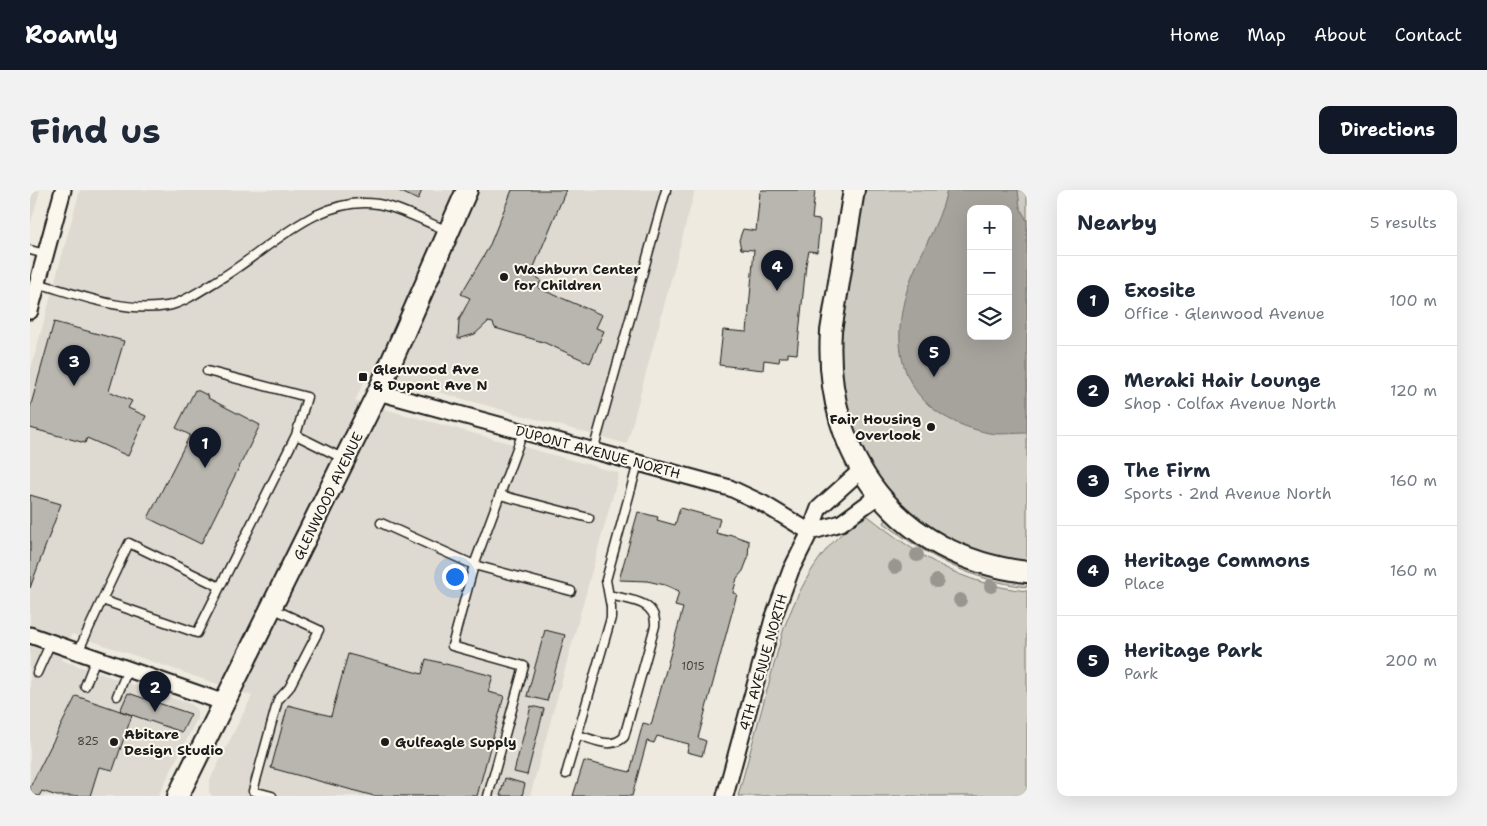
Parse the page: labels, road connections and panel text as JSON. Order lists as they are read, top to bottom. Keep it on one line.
{"streets":{"street":["DUPONT AVENUE NORTH","GLENWOOD AVENUE","4TH AVENUE NORTH"]},"crossings":[["DUPONT AVENUE NORTH","GLENWOOD AVENUE"],["DUPONT AVENUE NORTH","4TH AVENUE NORTH"]],"places":{"other":["Washburn Center for Children","Fair Housing Overlook","Abitare Design Studio","Gulfeagle Supply"],"transit":["Glenwood Ave & Dupont Ave N"]},"house_numbers":["1015","825"],"page":{"header":"Roamly","nav":["Home","Map","About","Contact"],"buttons":"Directions","title":"Find us","heading":["Nearby","5 results"],"map_buttons":["+","−"],"pins":["4","5","3","1","2"],"list":[{"mark":"1","name":"Exosite","note":"Office · Glenwood Avenue","value":"100 m"},{"mark":"2","name":"Meraki Hair Lounge","note":"Shop · Colfax Avenue North","value":"120 m"},{"mark":"3","name":"The Firm","note":"Sports · 2nd Avenue North","value":"160 m"},{"mark":"4","name":"Heritage Commons","note":"Place","value":"160 m"},{"mark":"5","name":"Heritage Park","note":"Park","value":"200 m"}]}}
